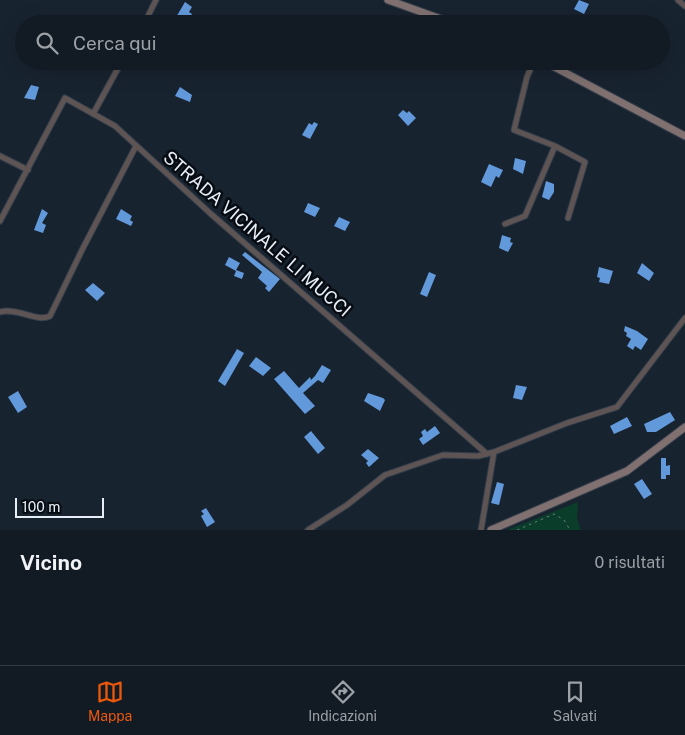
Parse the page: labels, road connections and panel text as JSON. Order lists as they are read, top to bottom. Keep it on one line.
{"streets":{"street":["STRADA VICINALE LI MUCCI"]},"scale_bar":"100 m","page":{"search":"Cerca qui","scale":"100 m","heading":["Vicino","0 risultati"],"nav":["Mappa","Indicazioni","Salvati"]}}
